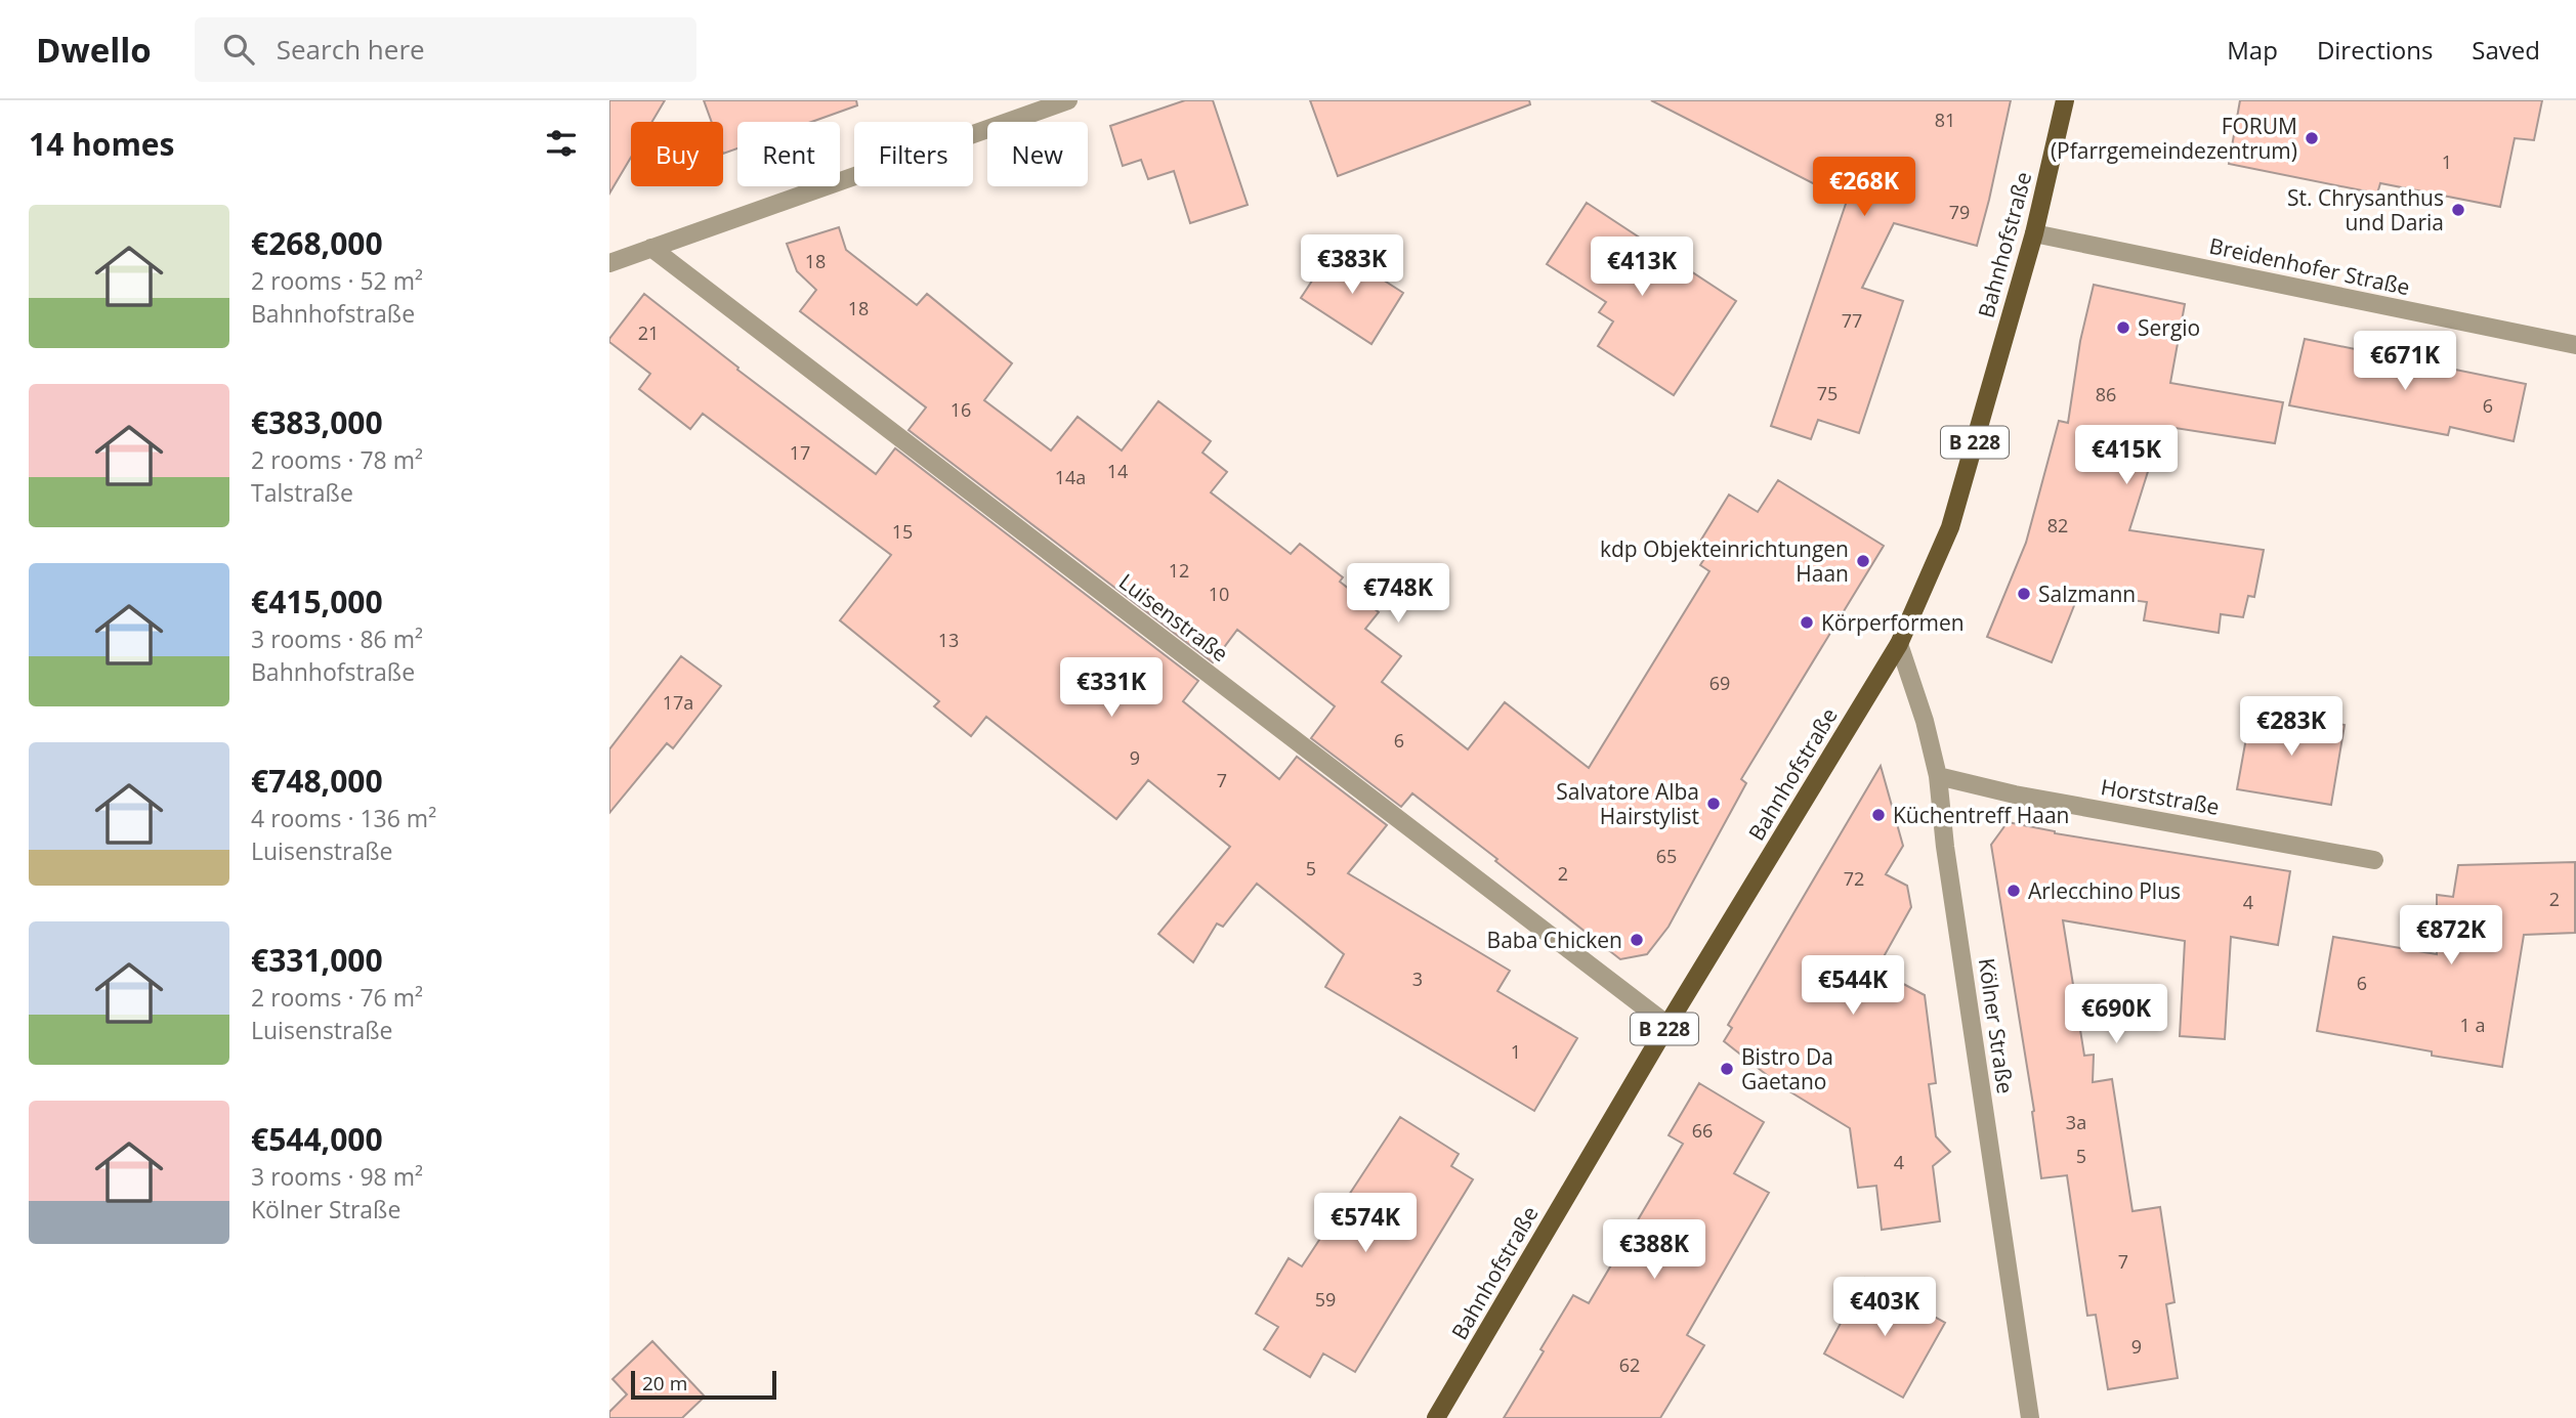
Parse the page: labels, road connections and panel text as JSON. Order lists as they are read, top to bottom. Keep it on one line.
{"streets":{"main road":["Bahnhofstraße","B 228"],"street":["Breidenhofer Straße","Luisenstraße","Horststraße","Kölner Straße"]},"crossings":[["Bahnhofstraße","Breidenhofer Straße"],["Bahnhofstraße","Luisenstraße"],["Bahnhofstraße","Kölner Straße"],["Horststraße","Kölner Straße"]],"places":["FORUM (Pfarrgemeindezentrum)","St. Chrysanthus und Daria","Sergio","kdp Objekteinrichtungen Haan","Salzmann","Körperformen","Salvatore Alba Hairstylist","Küchentreff Haan","Arlecchino Plus","Baba Chicken","Bistro Da Gaetano"],"house_numbers":["81","1","79","18","18","77","21","75","86","6","16","17","14","14a","82","15","12","10","13","69","17a","6","9","7","65","5","2","72","2","4","3","6","1 a","1","3a","66","5","4","7","59","9","62"],"scale_bar":"20 m","page":{"header":"Dwello","search":"Search here","nav":["Map","Directions","Saved"],"heading":"14 homes","chip":["Buy","Rent","Filters","New"],"price":["€268K","€383K","€413K","€671K","€415K","€748K","€331K","€283K","€872K","€544K","€690K","€574K","€388K","€403K"],"list":[{"name":"€268,000","note":"2 rooms · 52 m² · Bahnhofstraße"},{"name":"€383,000","note":"2 rooms · 78 m² · Talstraße"},{"name":"€415,000","note":"3 rooms · 86 m² · Bahnhofstraße"},{"name":"€748,000","note":"4 rooms · 136 m² · Luisenstraße"},{"name":"€331,000","note":"2 rooms · 76 m² · Luisenstraße"},{"name":"€544,000","note":"3 rooms · 98 m² · Kölner Straße"}],"scale":"20 m"}}
